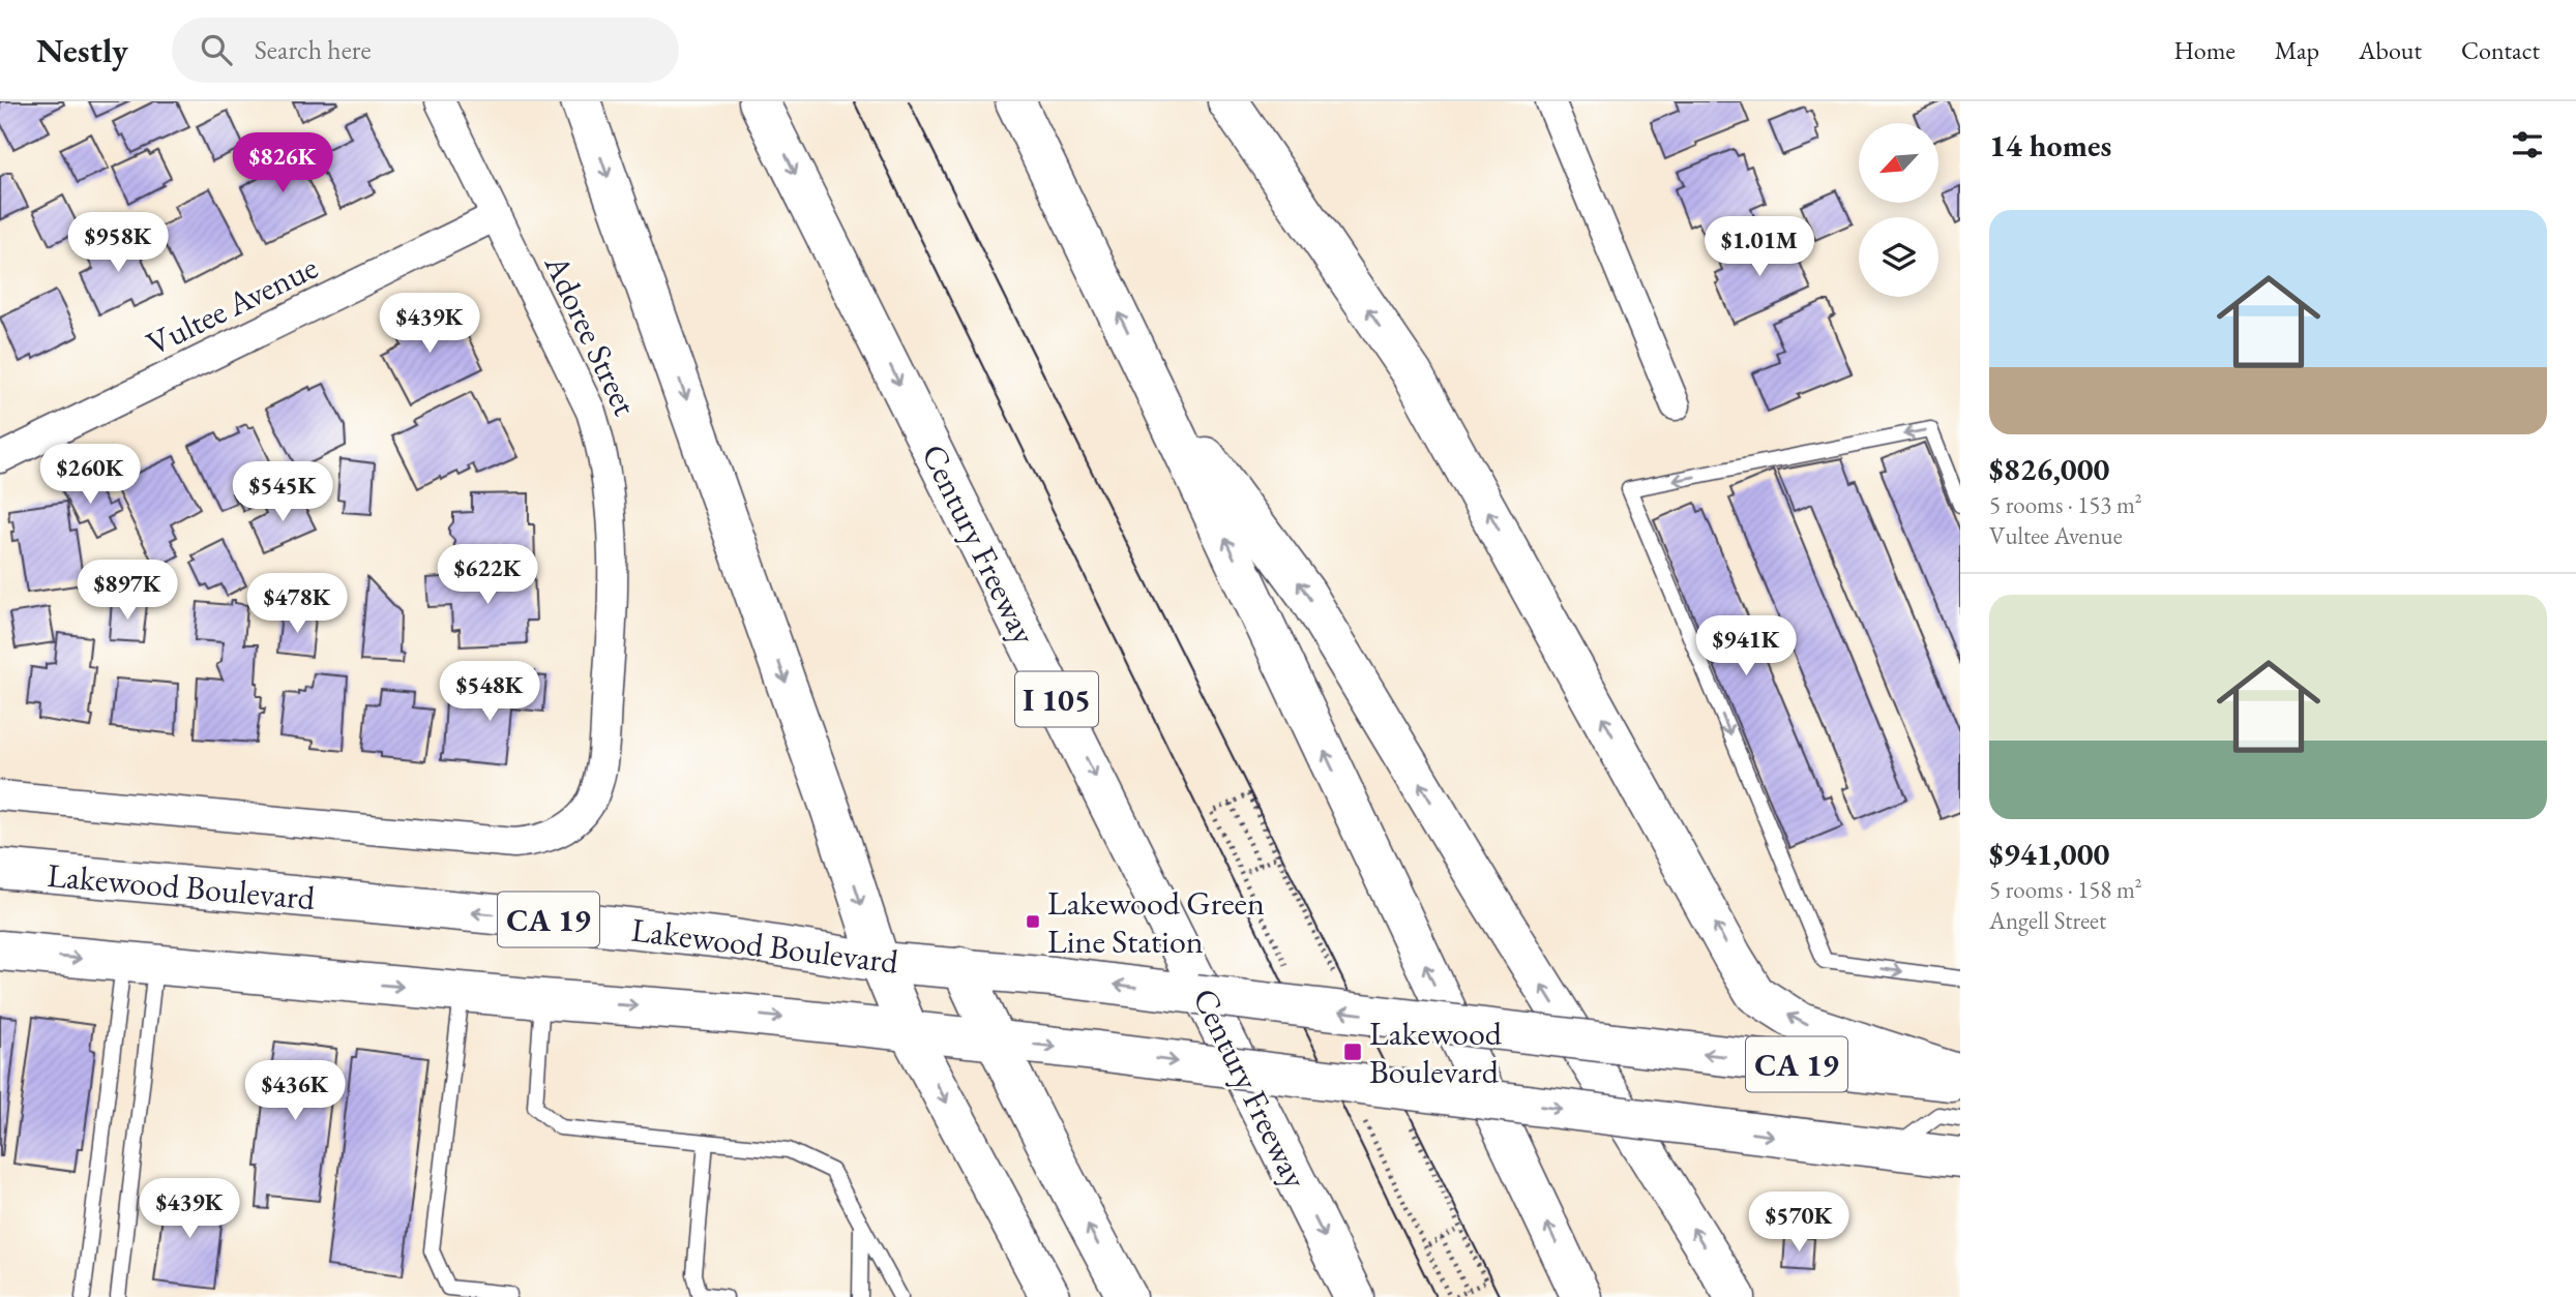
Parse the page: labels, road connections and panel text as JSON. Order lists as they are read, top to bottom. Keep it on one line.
{"streets":{"main road":["Century Freeway","I 105","Lakewood Boulevard","CA 19"],"street":["Vultee Avenue","Adoree Street"]},"crossings":[["Vultee Avenue","Adoree Street"]],"places":{"transit":["Lakewood Green Line Station","Lakewood Boulevard"]},"north":"bottom left","page":{"header":"Nestly","search":"Search here","nav":["Home","Map","About","Contact"],"heading":"14 homes","price":["$826K","$958K","$1.01M","$439K","$260K","$545K","$622K","$897K","$478K","$941K","$548K","$436K","$439K","$570K"],"list":[{"name":"$826,000","note":"5 rooms · 153 m² · Vultee Avenue"},{"name":"$941,000","note":"5 rooms · 158 m² · Angell Street"}]}}
